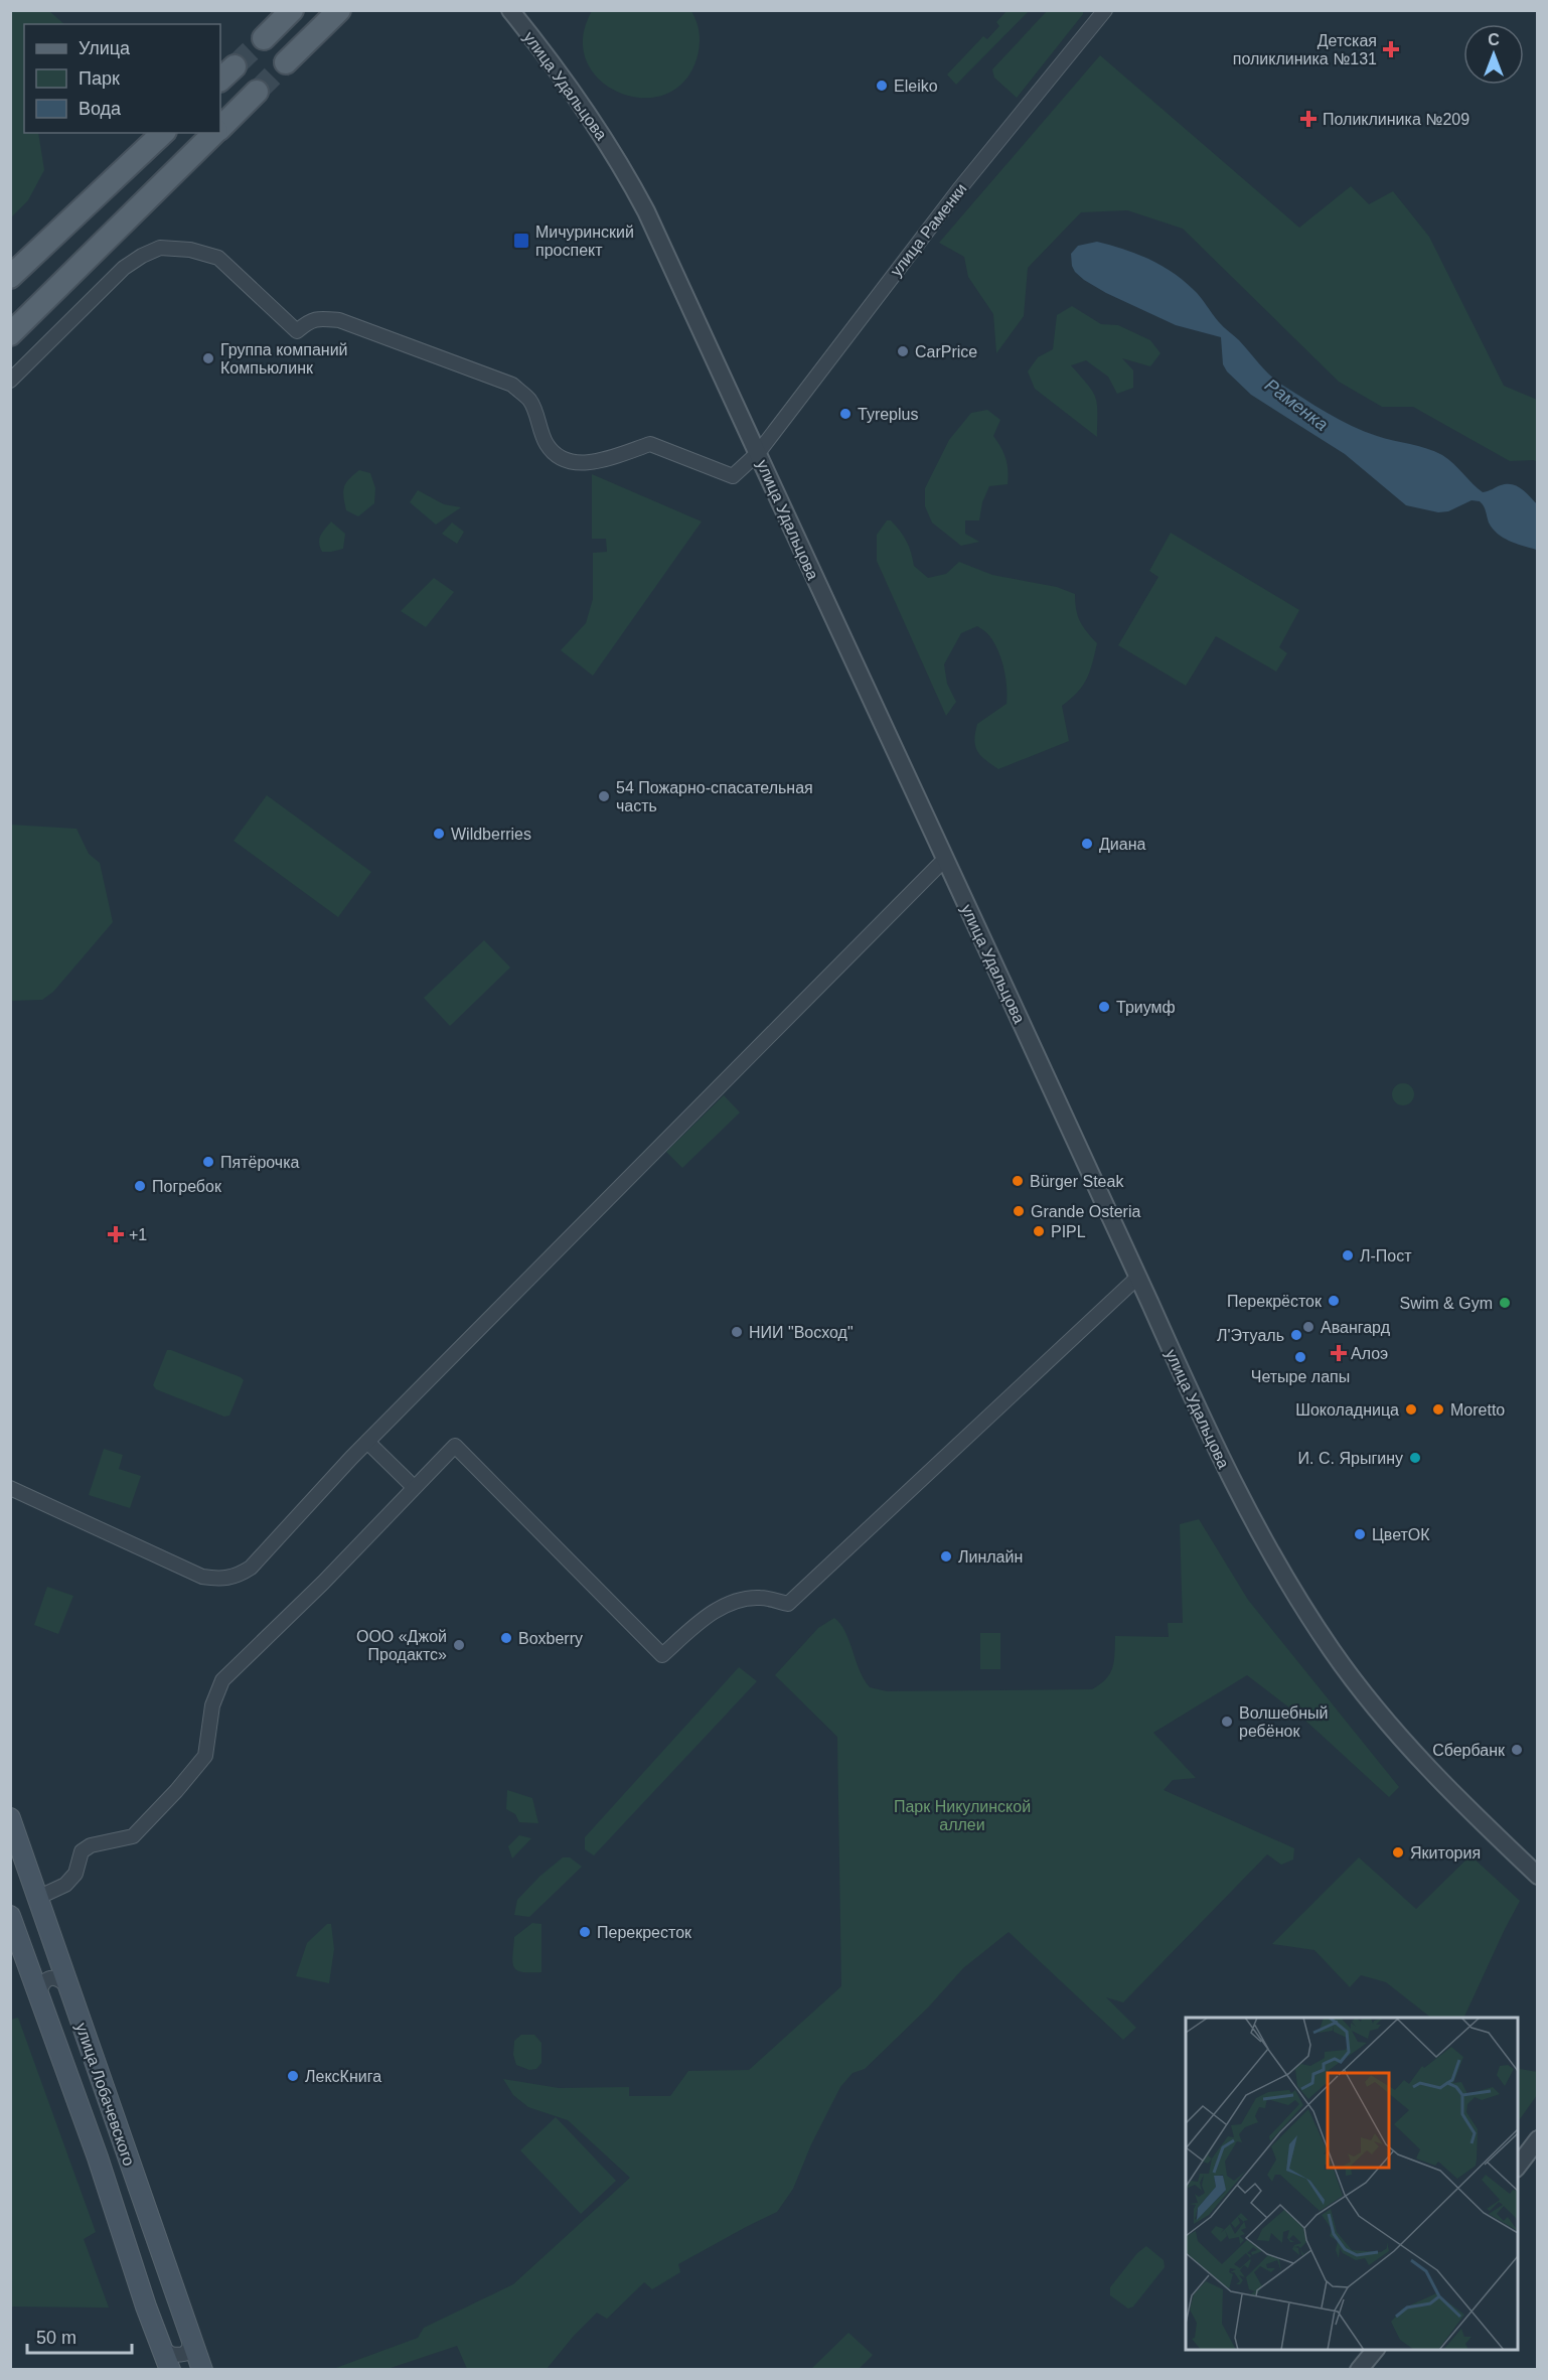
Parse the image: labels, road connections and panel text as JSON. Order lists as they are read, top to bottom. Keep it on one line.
{"streets":{"main road":["улица Лобачевского"],"street":["улица Удальцова","улица Раменки"]},"crossings":[["улица Удальцова","улица Раменки"]],"water":["Раменка"],"parks":["Парк Никулинской аллеи"],"places":{"health":["Детская поликлиника №131","Поликлиника №209","+1","Алоэ"],"other":["Eleiko","CarPrice","Группа компаний Компьюлинк","Tyreplus","54 Пожарно-спасательная часть","Wildberries","Диана","Триумф","Пятёрочка","Bürger Steak","Погребок","Grande Osteria","PIPL","Л-Пост","Перекрёсток","Swim & Gym","Авангард","НИИ \"Восход\"","Л'Этуаль","Четыре лапы","Шоколадница","Moretto","И. С. Ярыгину","ЦветОК","Линлайн","Boxberry","ООО «Джой Продактс»","Волшебный ребёнок","Сбербанк","Якитория","Перекресток","ЛексКнига"],"transit":["Мичуринский проспект"]},"legend":["Улица","Парк","Вода"],"scale_bar":"50 m","north":"top"}
